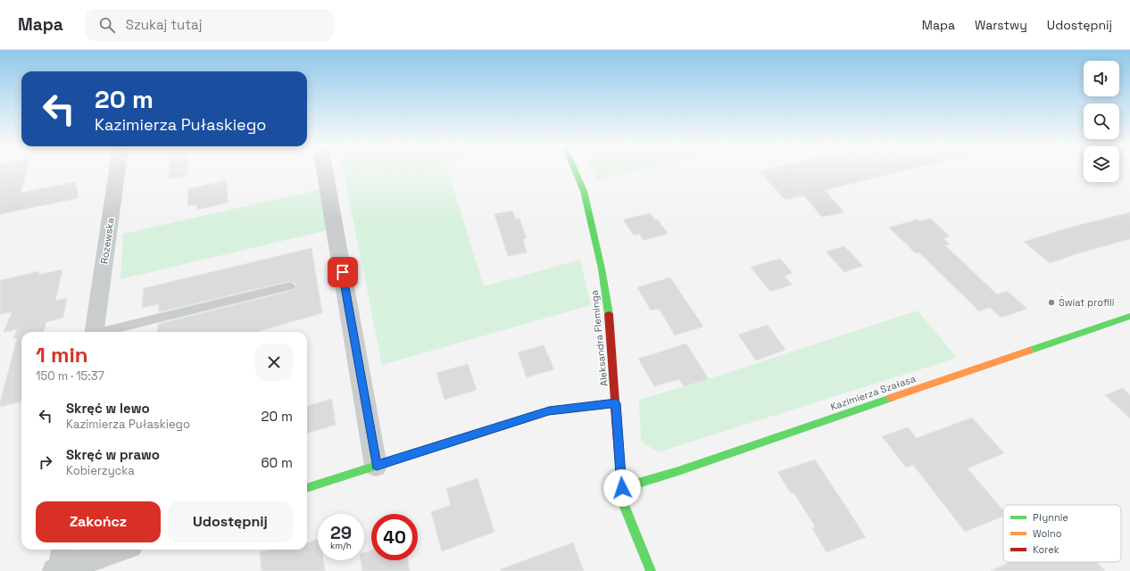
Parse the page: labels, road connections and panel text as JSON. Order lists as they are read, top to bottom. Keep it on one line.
{"streets":{"street":["Rozewska","Aleksandra Fleminga","Kazimierza Szałasa"]},"crossings":[["Aleksandra Fleminga","Kazimierza Szałasa"]],"places":["Świat profili"],"legend":["Płynnie","Wolno","Korek"],"page":{"header":"Mapa","search":"Szukaj tutaj","nav":["Mapa","Warstwy","Udostępnij"],"turn":["20 m","Kazimierza Pułaskiego"],"heading":["1 min","150 m · 15:37"],"list":[{"name":"Skręć w lewo","note":"Kazimierza Pułaskiego","value":"20 m"},{"name":"Skręć w prawo","note":"Kobierzycka","value":"60 m"}],"buttons":["Zakończ","Udostępnij"],"speed":"29 km/h","limit":"40"}}
